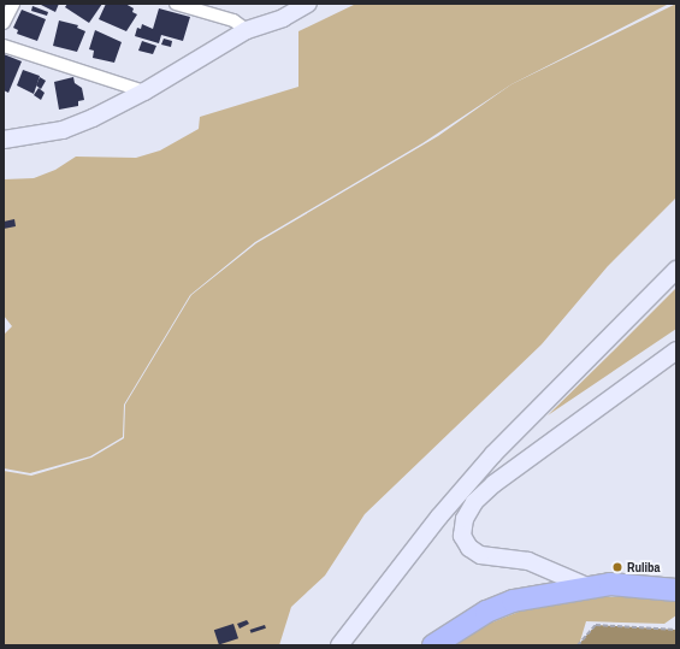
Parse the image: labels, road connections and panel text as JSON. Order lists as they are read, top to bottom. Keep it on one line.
{"places":["Ruliba"]}
